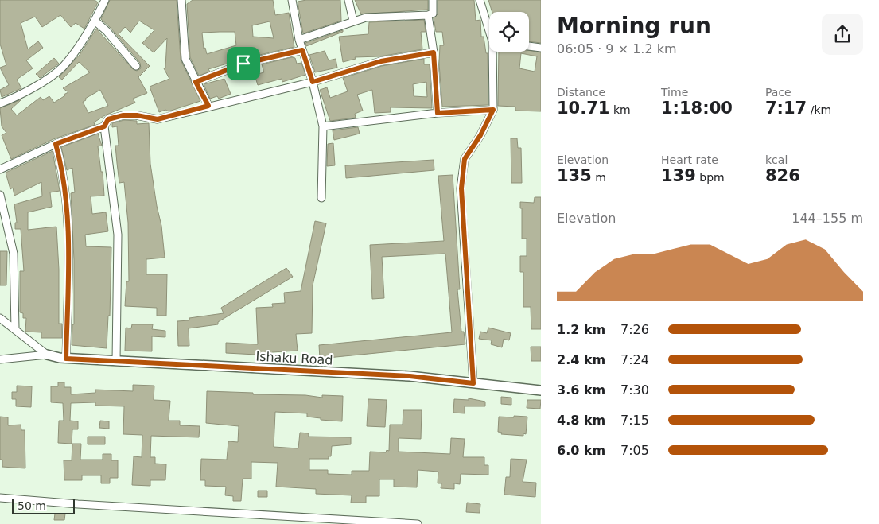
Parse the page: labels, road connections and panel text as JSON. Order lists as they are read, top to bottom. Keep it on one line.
{"streets":{"street":["Ishaku Road"]},"scale_bar":"50 m","page":{"heading":["Morning run","06:05 · 9 × 1.2 km"],"stats":[["Distance","10.71 km"],["Time","1:18:00"],["Pace","7:17 /km"],["Elevation","135 m"],["Heart rate","139 bpm"],["kcal","826"]],"chart":["Elevation","144–155 m"],"list":[{"name":"1.2 km","note":"7:26"},{"name":"2.4 km","note":"7:24"},{"name":"3.6 km","note":"7:30"},{"name":"4.8 km","note":"7:15"},{"name":"6.0 km","note":"7:05"}],"scale":"50 m"}}
